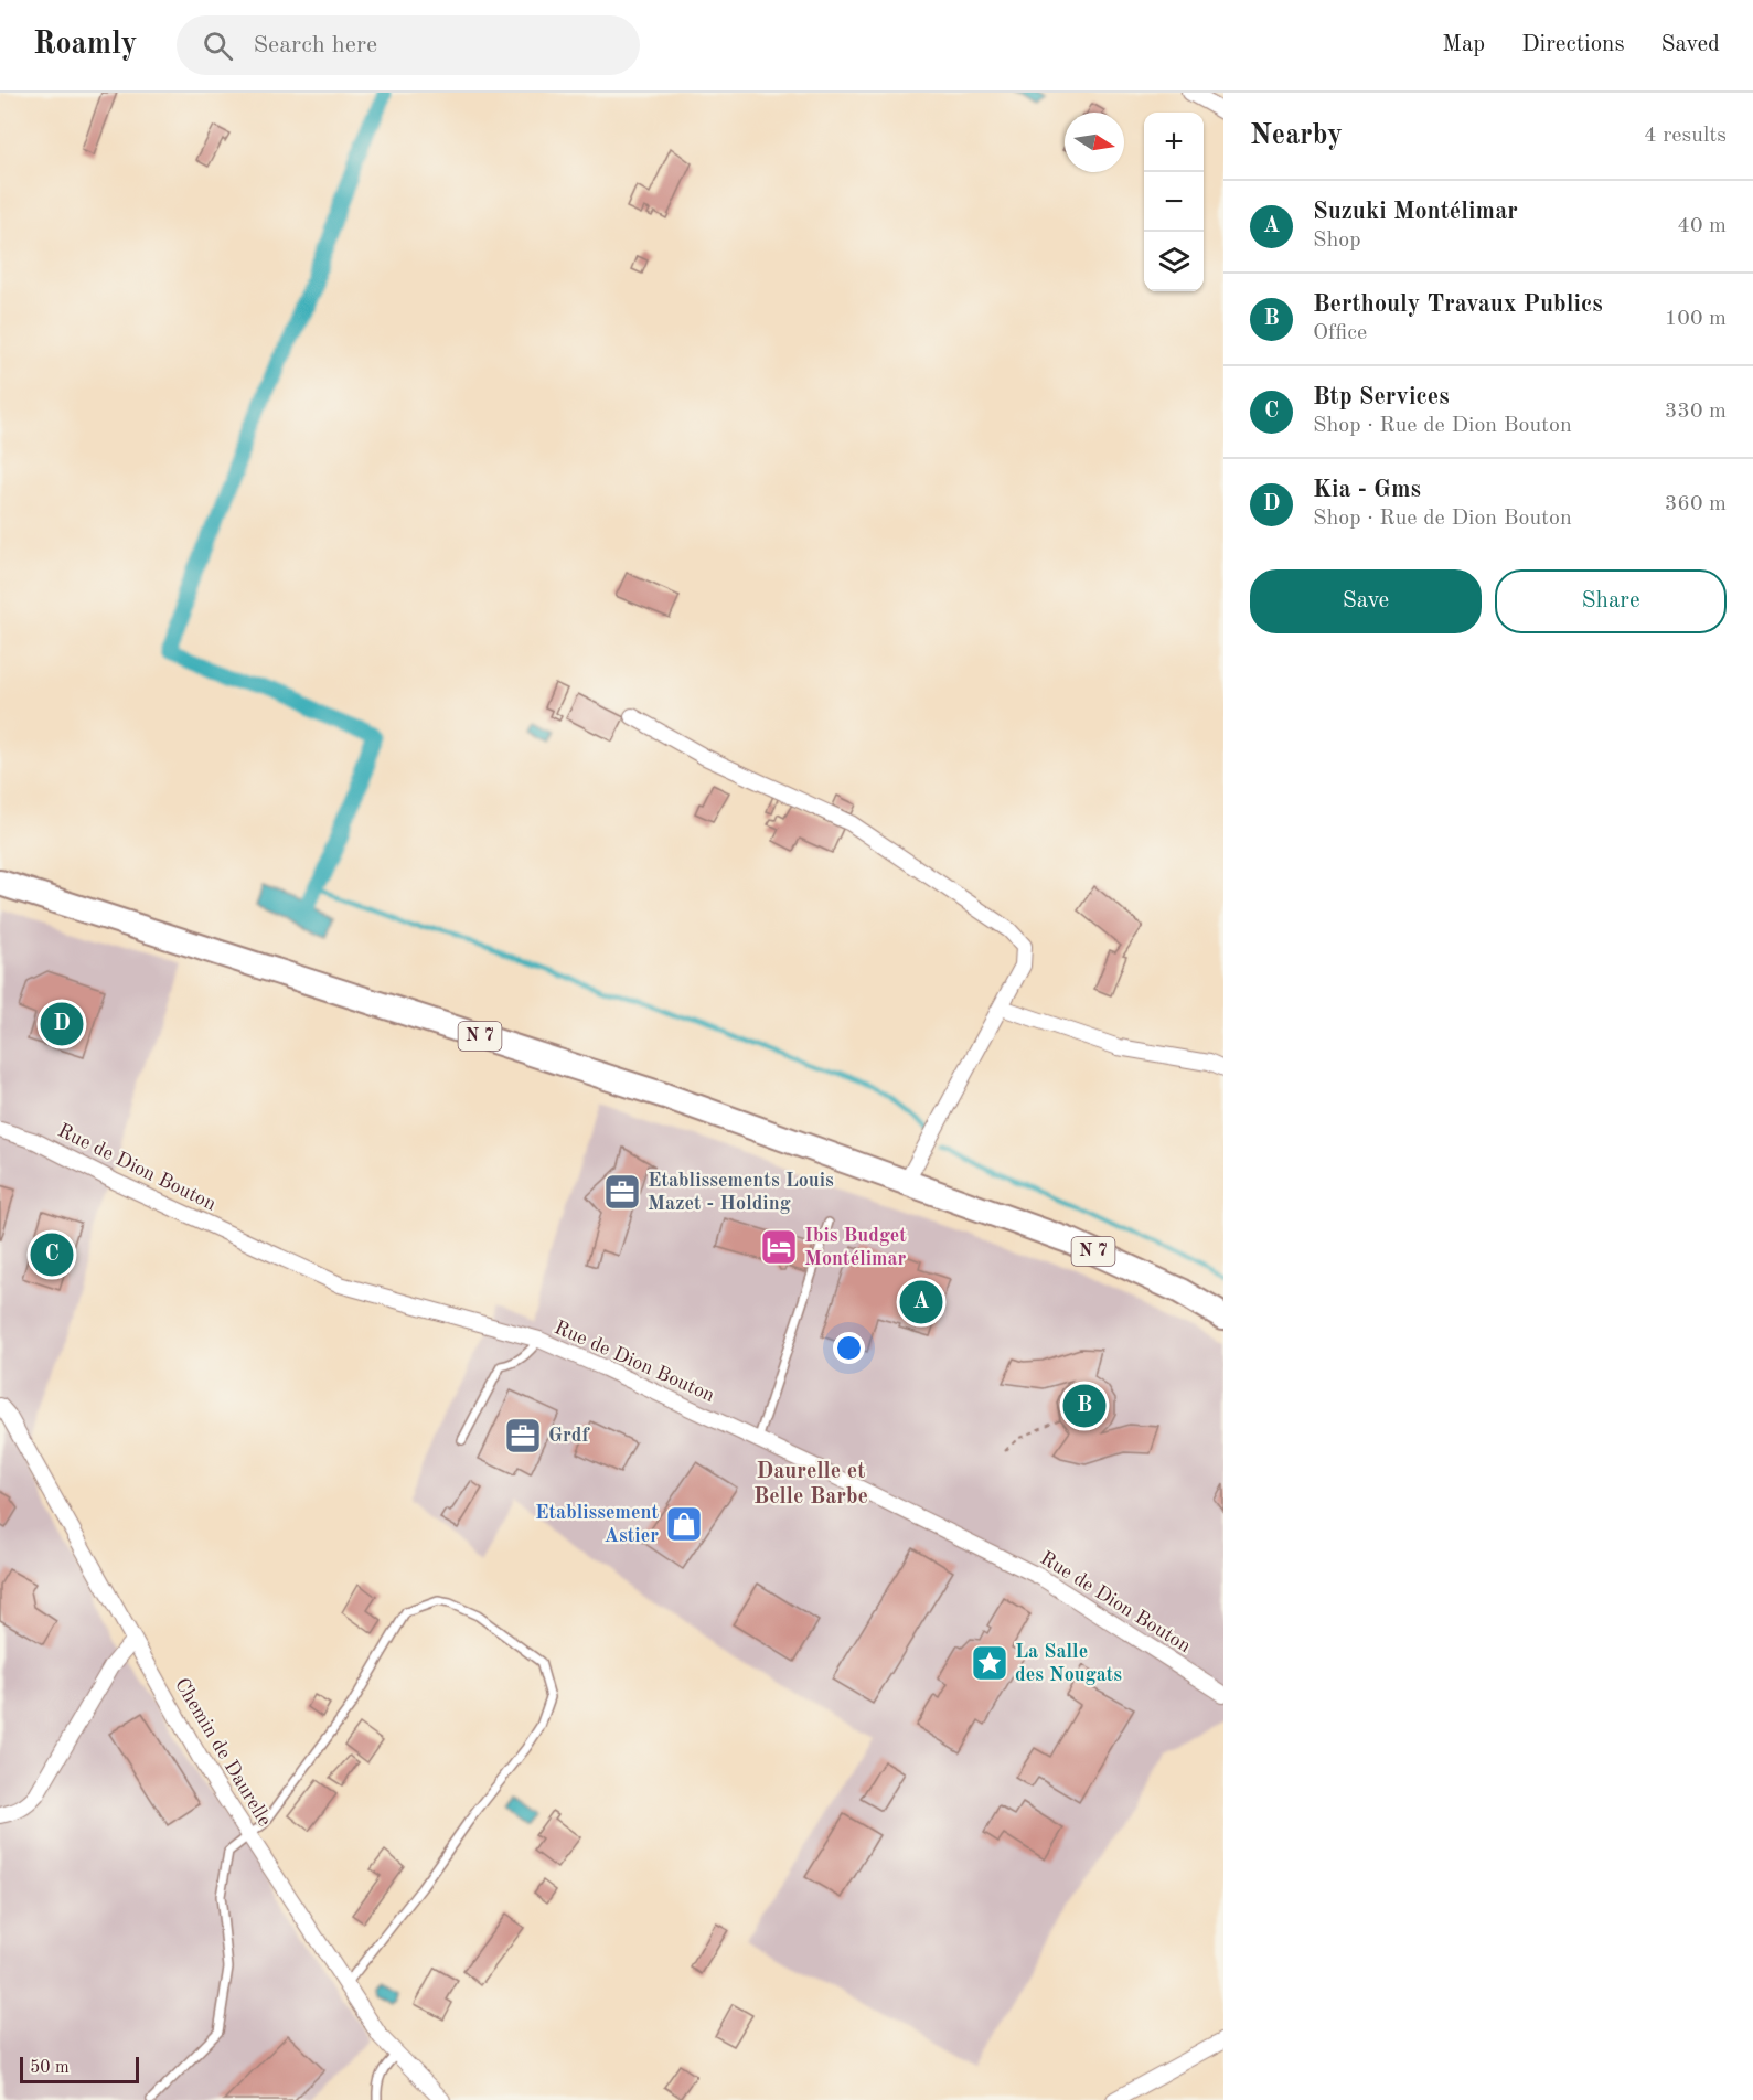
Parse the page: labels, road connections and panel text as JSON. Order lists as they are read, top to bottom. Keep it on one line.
{"streets":{"main road":["N 7"],"street":["Rue de Dion Bouton","Chemin de Daurelle"]},"districts":["Daurelle et Belle Barbe"],"places":{"office":["Etablissements Louis Mazet - Holding","Grdf"],"hotel":["Ibis Budget Montélimar"],"shop":["Etablissement Astier"],"place":["La Salle des Nougats"]},"scale_bar":"50 m","north":"right","page":{"header":"Roamly","search":"Search here","nav":["Map","Directions","Saved"],"heading":["Nearby","4 results"],"map_buttons":["+","−"],"list":[{"mark":"A","name":"Suzuki Montélimar","note":"Shop","value":"40 m"},{"mark":"B","name":"Berthouly Travaux Publics","note":"Office","value":"100 m"},{"mark":"C","name":"Btp Services","note":"Shop · Rue de Dion Bouton","value":"330 m"},{"mark":"D","name":"Kia - Gms","note":"Shop · Rue de Dion Bouton","value":"360 m"}],"buttons":["Save","Share"],"pins":["D","C","A","B"],"scale":"50 m"}}
